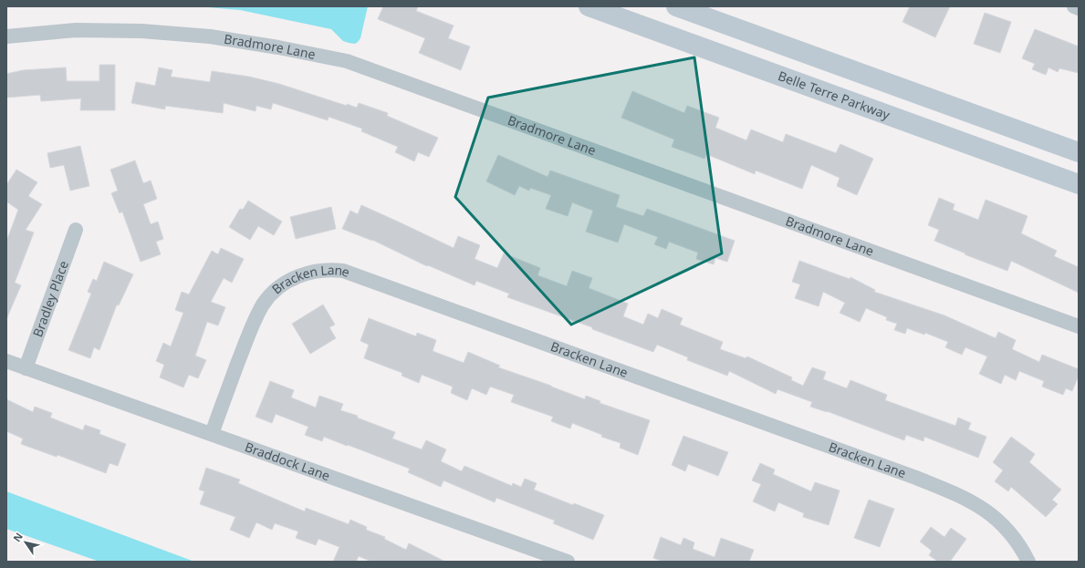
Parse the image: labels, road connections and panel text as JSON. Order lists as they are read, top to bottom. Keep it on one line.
{"streets":{"main road":["Belle Terre Parkway"],"street":["Bradmore Lane","Bracken Lane","Bradley Place","Braddock Lane"]},"crossings":[["Bracken Lane","Braddock Lane"],["Bradley Place","Braddock Lane"]],"north":"top left"}
